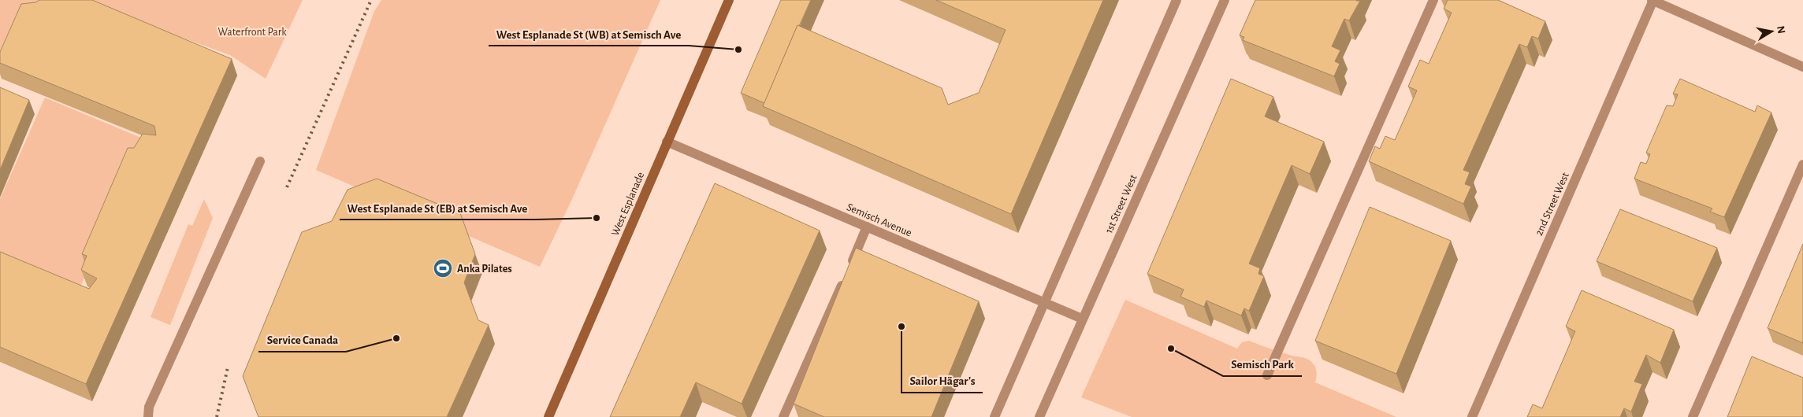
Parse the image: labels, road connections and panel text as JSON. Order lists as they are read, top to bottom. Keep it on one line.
{"streets":{"main road":["West Esplanade"],"street":["1st Street West","2nd Street West","Semisch Avenue"]},"crossings":[["West Esplanade","Semisch Avenue"],["1st Street West","Semisch Avenue"]],"parks":["Waterfront Park"],"places":{"other":["West Esplanade St (WB) at Semisch Ave","West Esplanade St (EB) at Semisch Ave","Sailor Hägar's","Service Canada","Semisch Park"],"sports":["Anka Pilates"]},"north":"right"}
